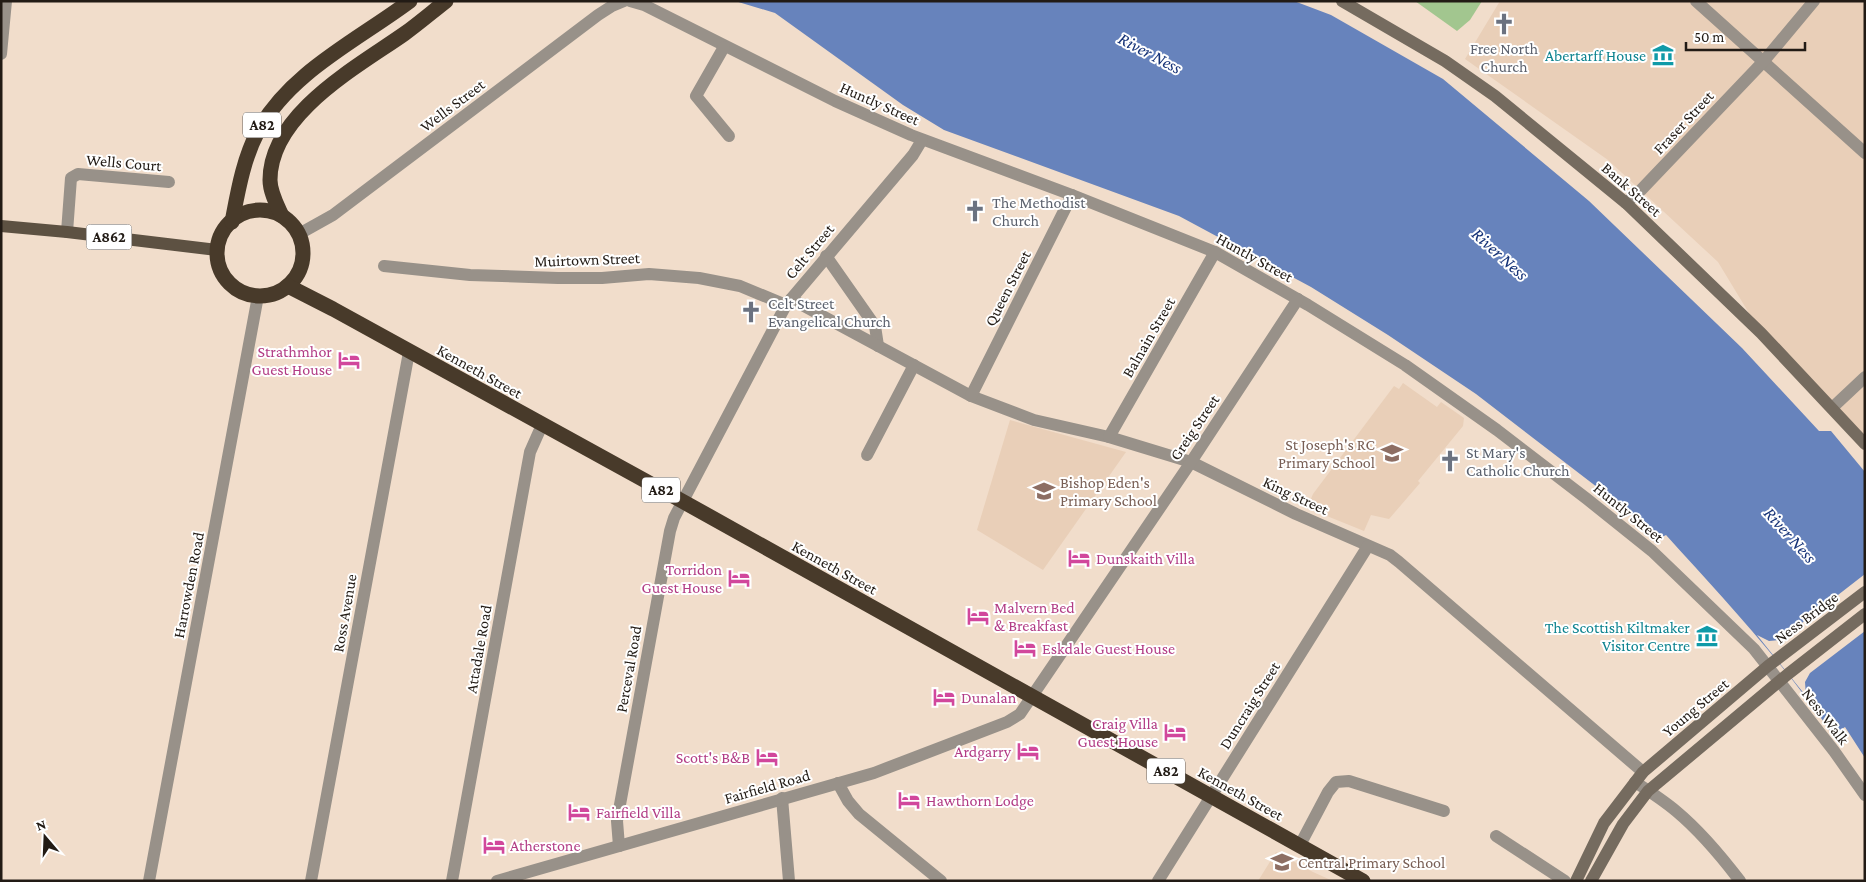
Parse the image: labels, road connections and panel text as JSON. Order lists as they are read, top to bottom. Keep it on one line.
{"streets":{"highway":["A82","Kenneth Street"],"main road":["Bank Street","A862","Ness Bridge","Young Street"],"street":["Huntly Street","Wells Street","Fraser Street","Wells Court","Celt Street","Muirtown Street","Queen Street","Balnain Street","Greig Street","King Street","Harrowden Road","Ross Avenue","Attadale Road","Perceval Road","Duncraig Street","Ness Walk","Fairfield Road"]},"crossings":[["Huntly Street","Celt Street"],["Huntly Street","Queen Street"],["Huntly Street","Balnain Street"],["Huntly Street","Greig Street"],["Huntly Street","Ness Bridge"],["Huntly Street","Young Street"],["Huntly Street","Ness Walk"],["Wells Street","A82"],["Wells Street","A862"],["Wells Street","Kenneth Street"],["Wells Street","Harrowden Road"],["Fraser Street","Bank Street"],["A82","A862"],["A82","Kenneth Street"],["A82","Harrowden Road"],["Wells Court","A862"],["A862","Kenneth Street"],["A862","Harrowden Road"],["Celt Street","Muirtown Street"],["Celt Street","Kenneth Street"],["Celt Street","Perceval Road"],["Muirtown Street","King Street"],["Queen Street","King Street"],["Balnain Street","King Street"],["Kenneth Street","Greig Street"],["Kenneth Street","Harrowden Road"],["Kenneth Street","Ross Avenue"],["Kenneth Street","Attadale Road"],["Kenneth Street","Perceval Road"],["Kenneth Street","Duncraig Street"],["Kenneth Street","Fairfield Road"],["Greig Street","King Street"],["Greig Street","Fairfield Road"],["King Street","Duncraig Street"],["King Street","Young Street"],["Ness Bridge","Young Street"],["Ness Bridge","Ness Walk"],["Perceval Road","Fairfield Road"],["Young Street","Ness Walk"]],"water":["River Ness"],"places":{"church":["Free North Church","The Methodist Church","Celt Street Evangelical Church","St Mary's Catholic Church"],"museum":["Abertarff House","The Scottish Kiltmaker Visitor Centre"],"hotel":["Strathmhor Guest House","Dunskaith Villa","Torridon Guest House","Malvern Bed & Breakfast","Eskdale Guest House","Dunalan","Craig Villa Guest House","Ardgarry","Scott's B&B","Hawthorn Lodge","Fairfield Villa","Atherstone"],"school or university":["St Joseph's RC Primary School","Bishop Eden's Primary School","Central Primary School"]},"scale_bar":"50 m","north":"top"}
